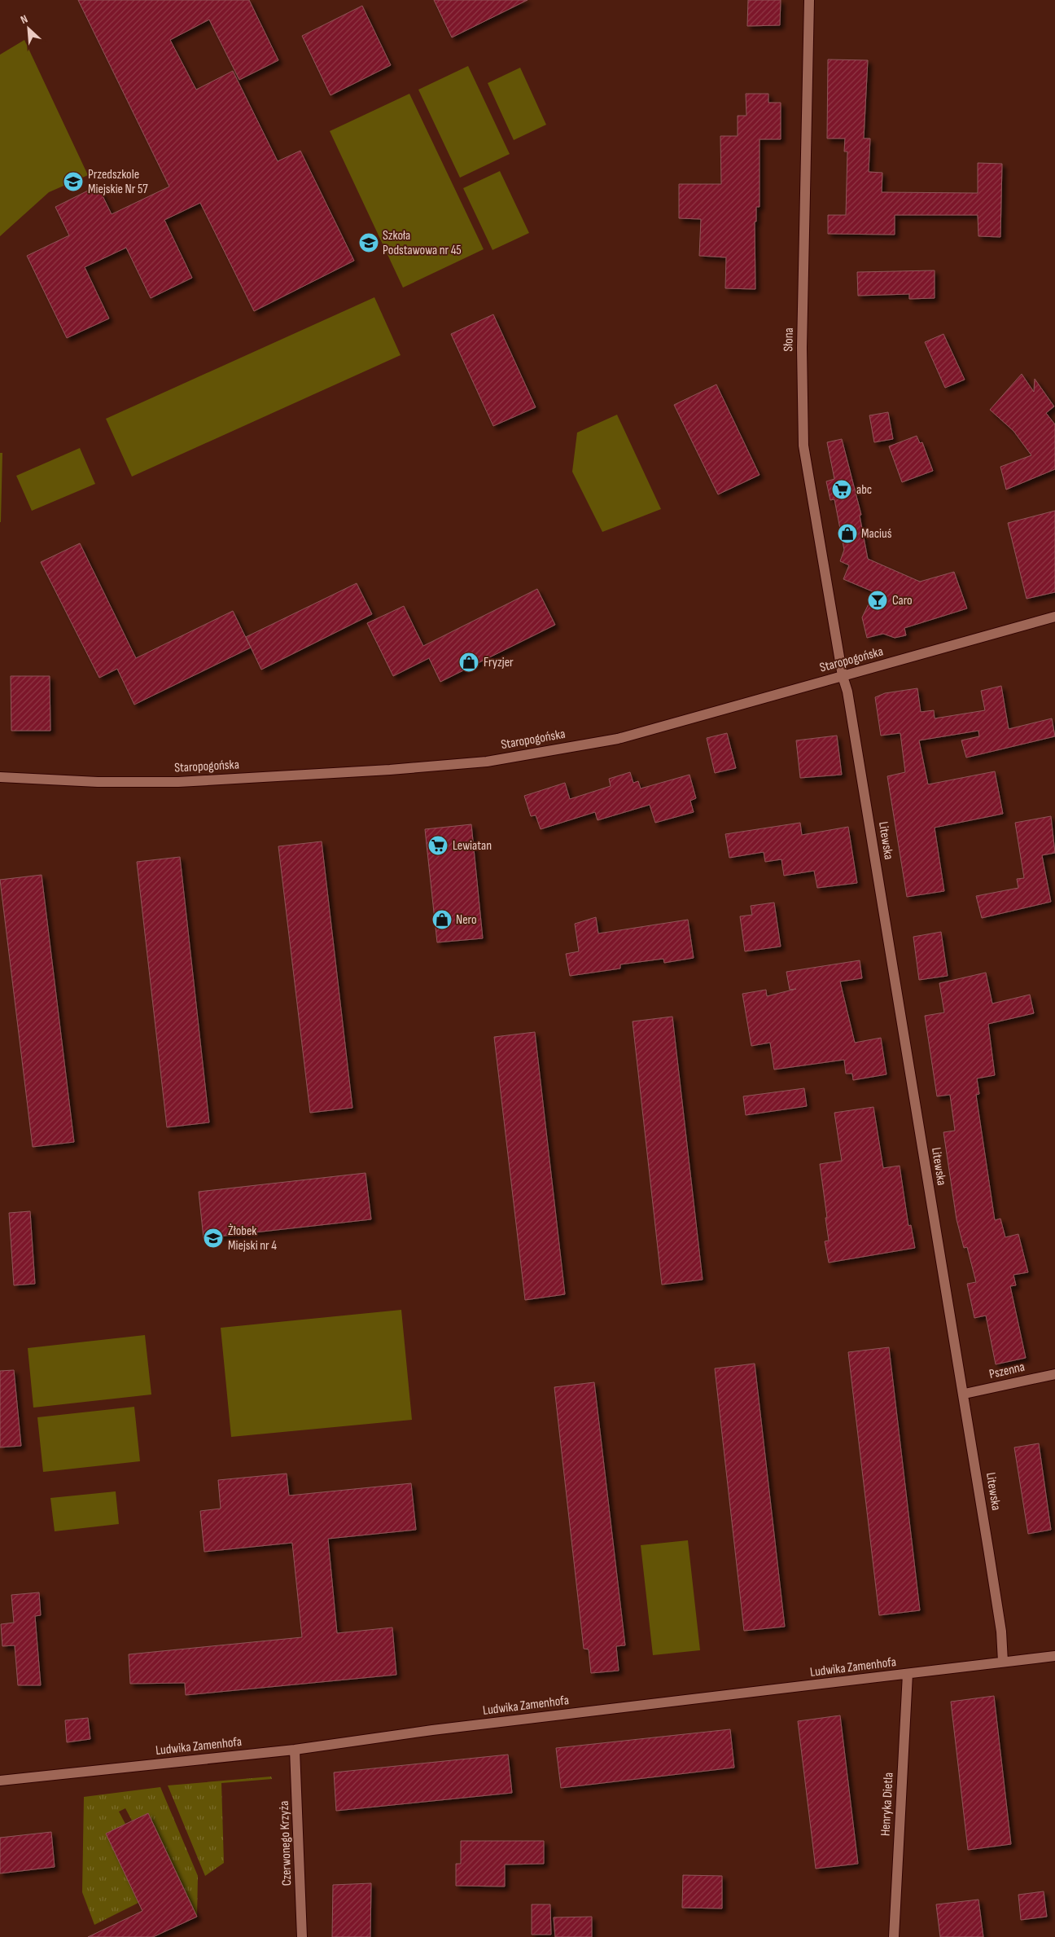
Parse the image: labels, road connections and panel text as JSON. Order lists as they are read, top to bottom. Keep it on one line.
{"streets":{"street":["Słona","Staropogońska","Litewska","Pszenna","Ludwika Zamenhofa","Henryka Dietla","Czerwonego Krzyża"]},"crossings":[["Słona","Staropogońska"],["Słona","Litewska"],["Staropogońska","Litewska"],["Litewska","Pszenna"],["Litewska","Ludwika Zamenhofa"],["Ludwika Zamenhofa","Henryka Dietla"],["Ludwika Zamenhofa","Czerwonego Krzyża"]],"places":{"school or university":["Przedszkole Miejskie Nr 57","Szkoła Podstawowa nr 45","Żłobek Miejski nr 4"],"supermarket":["abc","Lewiatan"],"shop":["Maciuś","Fryzjer","Nero"],"bar":["Caro"]},"north":"top left"}
